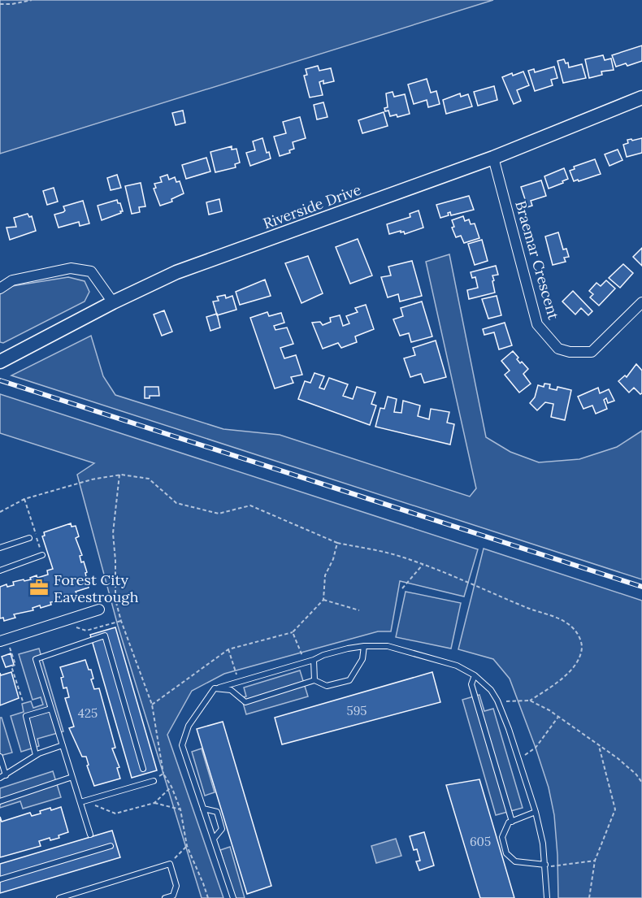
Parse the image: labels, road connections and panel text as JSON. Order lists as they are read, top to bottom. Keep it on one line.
{"streets":{"main road":["Riverside Drive"],"street":["Braemar Crescent"]},"crossings":[["Riverside Drive","Braemar Crescent"]],"places":{"office":["Forest City Eavestrough"]},"house_numbers":["595","425","605"]}
